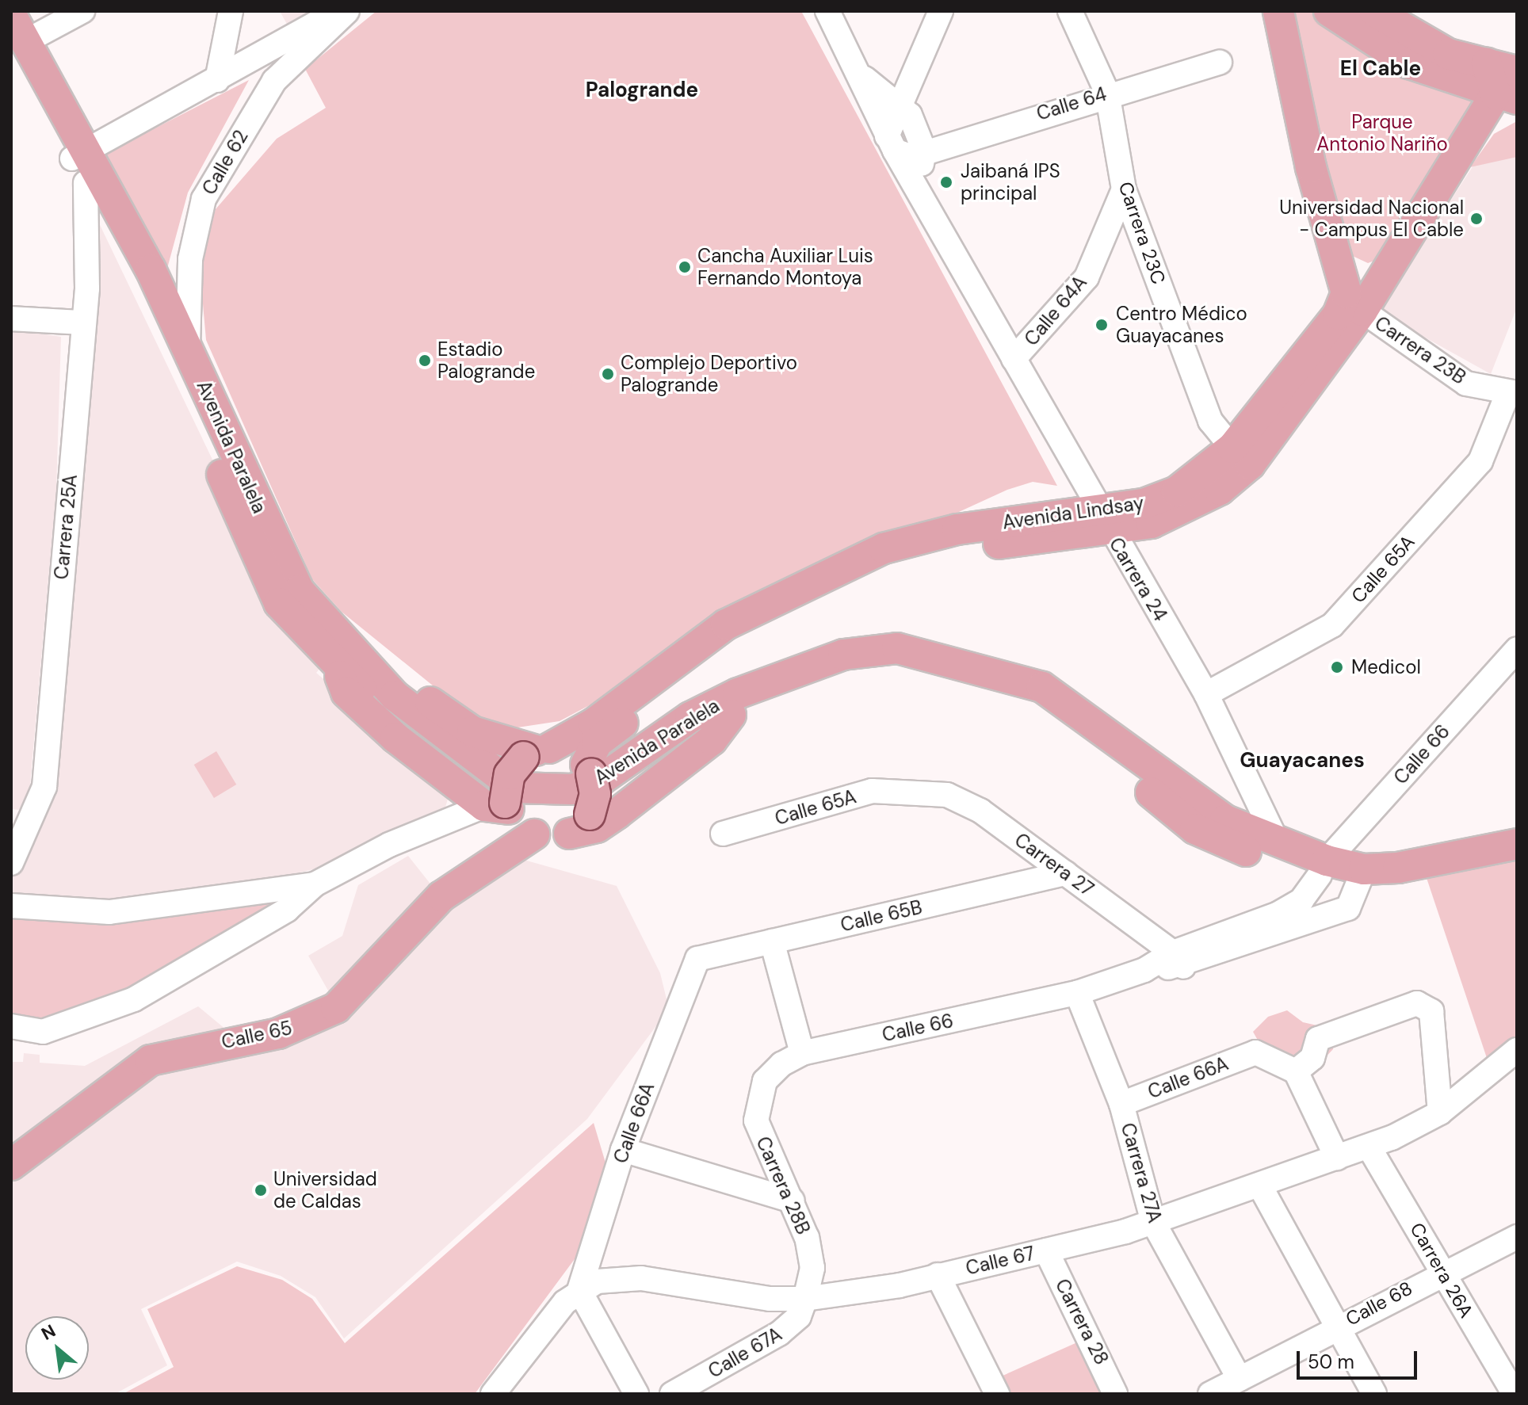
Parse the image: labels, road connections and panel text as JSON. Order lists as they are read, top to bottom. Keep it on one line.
{"streets":{"main road":["Avenida Paralela","Avenida Lindsay","Calle 65"],"street":["Calle 64","Calle 62","Carrera 23C","Calle 64A","Carrera 23B","Carrera 25A","Calle 65A","Carrera 24","Calle 66","Carrera 27","Calle 65B","Calle 66A","Carrera 27A","Carrera 28B","Calle 67","Carrera 26A","Calle 68","Carrera 28","Calle 67A"]},"crossings":[["Calle 64","Carrera 23C"],["Calle 64","Carrera 24"],["Calle 62","Avenida Paralela"],["Carrera 23C","Calle 64A"],["Carrera 23C","Avenida Lindsay"],["Calle 64A","Carrera 24"],["Carrera 23B","Avenida Lindsay"],["Carrera 23B","Calle 65A"],["Avenida Paralela","Carrera 25A"],["Avenida Paralela","Carrera 24"],["Avenida Paralela","Calle 66"],["Avenida Lindsay","Carrera 24"],["Avenida Lindsay","Calle 65"],["Calle 65A","Carrera 24"],["Calle 65A","Carrera 27"],["Calle 66","Carrera 27"],["Calle 66","Carrera 27A"],["Calle 66","Carrera 28B"],["Carrera 27","Calle 65B"],["Calle 65B","Calle 66A"],["Calle 66A","Carrera 27A"],["Calle 66A","Calle 67"],["Carrera 27A","Calle 67"],["Carrera 27A","Calle 68"],["Carrera 28B","Calle 67"],["Carrera 28B","Calle 67A"],["Calle 67","Carrera 26A"],["Calle 67","Carrera 28"],["Calle 67","Calle 67A"],["Carrera 26A","Calle 68"]],"districts":["El Cable","Palogrande","Guayacanes"],"parks":["Parque Antonio Nariño"],"places":["Jaibaná IPS principal","Universidad Nacional - Campus El Cable","Cancha Auxiliar Luis Fernando Montoya","Centro Médico Guayacanes","Estadio Palogrande","Complejo Deportivo Palogrande","Medicol","Universidad de Caldas"],"scale_bar":"50 m","north":"top left"}
